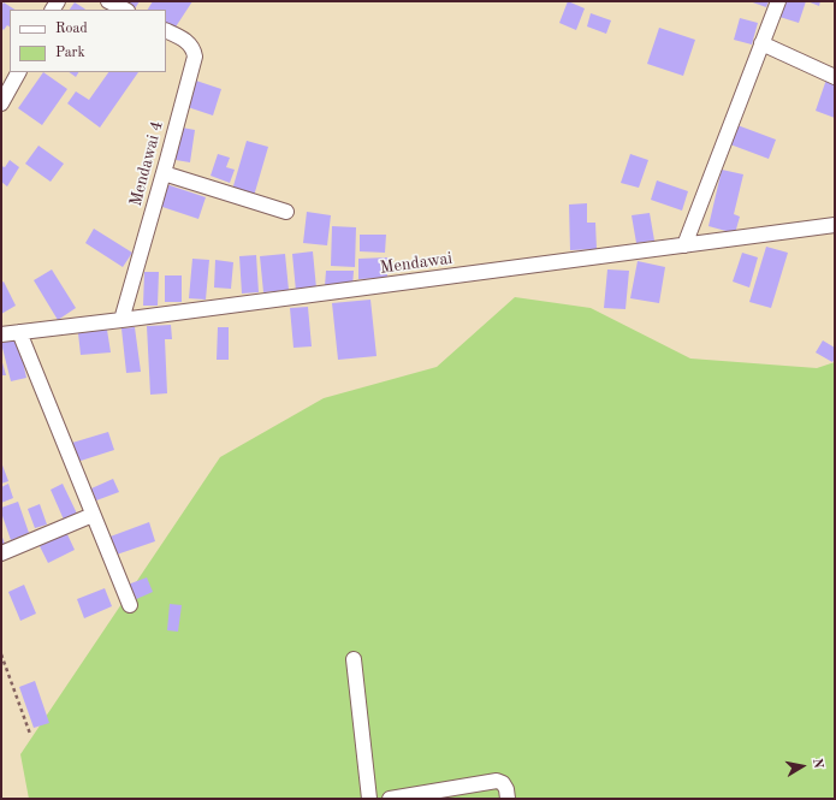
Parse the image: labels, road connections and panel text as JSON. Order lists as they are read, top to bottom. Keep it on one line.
{"streets":{"street":["Mendawai 4","Mendawai"]},"crossings":[["Mendawai 4","Mendawai"]],"legend":["Road","Park"],"north":"right"}
